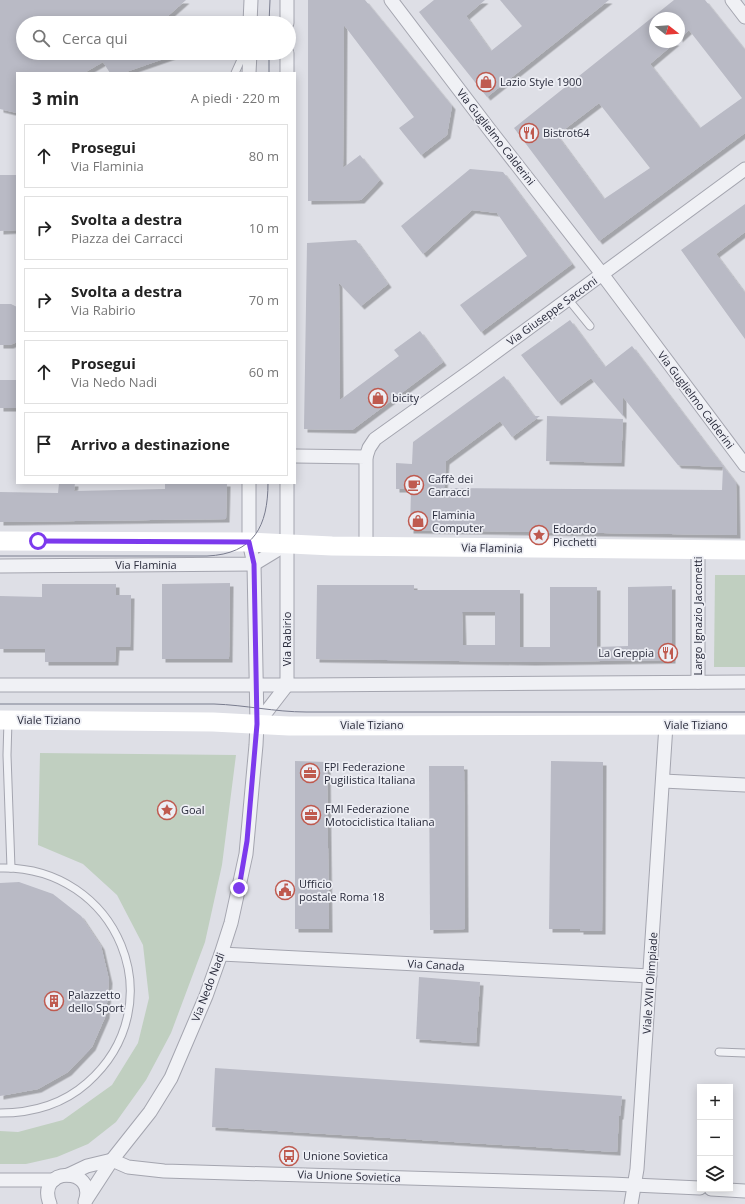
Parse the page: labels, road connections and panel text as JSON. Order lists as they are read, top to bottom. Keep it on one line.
{"streets":{"street":["Via Guglielmo Calderini","Via Giuseppe Sacconi","Via Flaminia","Largo Ignazio Jacometti","Via Rabirio","Viale Tiziano","Via Canada","Viale XVII Olimpiade","Via Nedo Nadi","Via Unione Sovietica"]},"crossings":[["Via Guglielmo Calderini","Via Giuseppe Sacconi"],["Via Flaminia","Largo Ignazio Jacometti"],["Via Flaminia","Via Rabirio"],["Viale Tiziano","Viale XVII Olimpiade"],["Viale Tiziano","Via Nedo Nadi"],["Via Canada","Viale XVII Olimpiade"],["Via Canada","Via Nedo Nadi"],["Viale XVII Olimpiade","Via Unione Sovietica"],["Via Nedo Nadi","Via Unione Sovietica"]],"places":{"shop":["Lazio Style 1900","bicity","Flaminia Computer"],"restaurant":["Bistrot64","La Greppia"],"cafe":["Caffè dei Carracci"],"place":["Edoardo Picchetti","Goal"],"office":["FPI Federazione Pugilistica Italiana","FMI Federazione Motociclistica Italiana"],"public building":["Ufficio postale Roma 18"],"building":["Palazzetto dello Sport"],"bus stop":["Unione Sovietica"]},"north":"right","page":{"search":"Cerca qui","heading":["3 min","A piedi · 220 m"],"list":[["Prosegui","Via Flaminia","80 m"],["Svolta a destra","Piazza dei Carracci","10 m"],["Svolta a destra","Via Rabirio","70 m"],["Prosegui","Via Nedo Nadi","60 m"],"Arrivo a destinazione"],"map_buttons":["+","−"]}}
